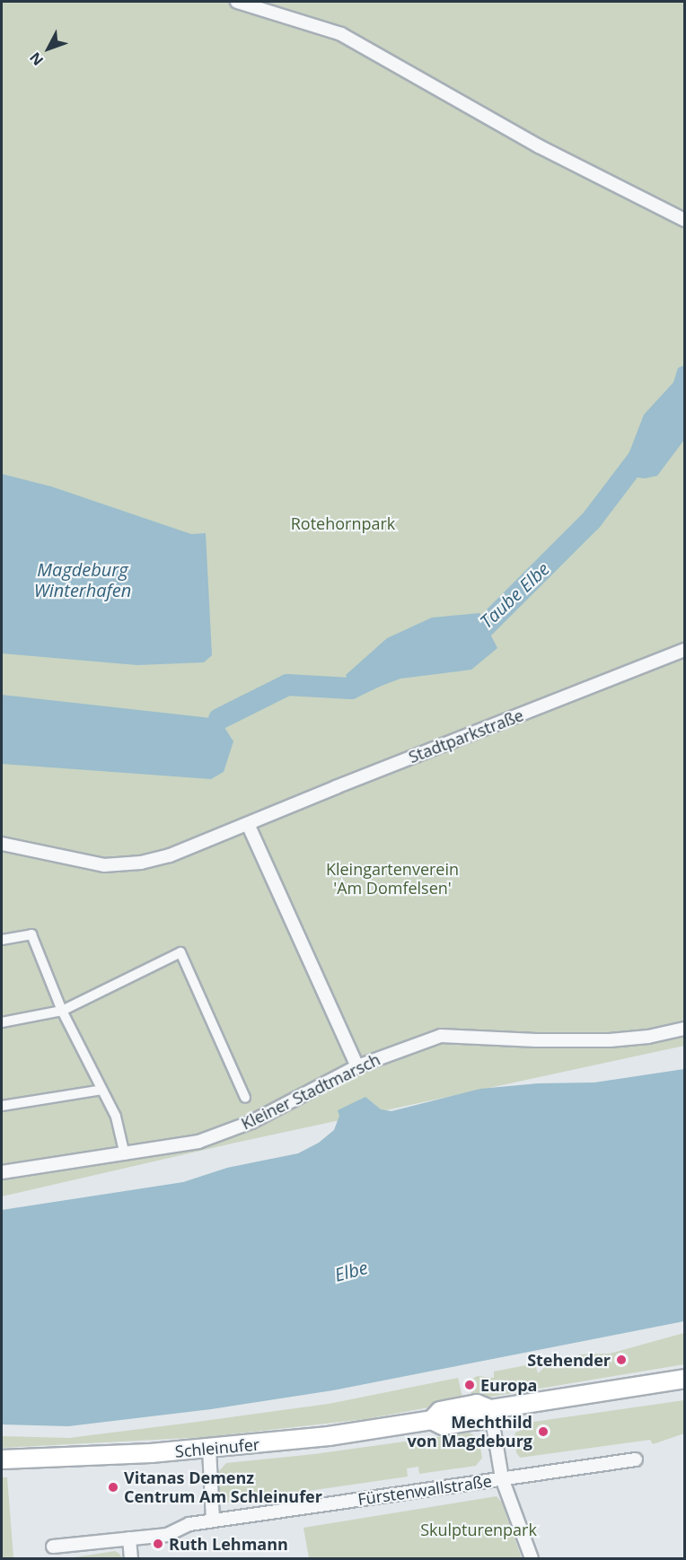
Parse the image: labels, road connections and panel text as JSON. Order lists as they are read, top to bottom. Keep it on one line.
{"streets":{"main road":["Schleinufer"],"street":["Stadtparkstraße","Kleiner Stadtmarsch","Fürstenwallstraße"]},"water":["Magdeburg Winterhafen","Taube Elbe","Elbe"],"parks":["Rotehornpark","Kleingartenverein 'Am Domfelsen'","Skulpturenpark"],"places":["Stehender","Europa","Mechthild von Magdeburg","Vitanas Demenz Centrum Am Schleinufer","Ruth Lehmann"],"north":"bottom left"}
